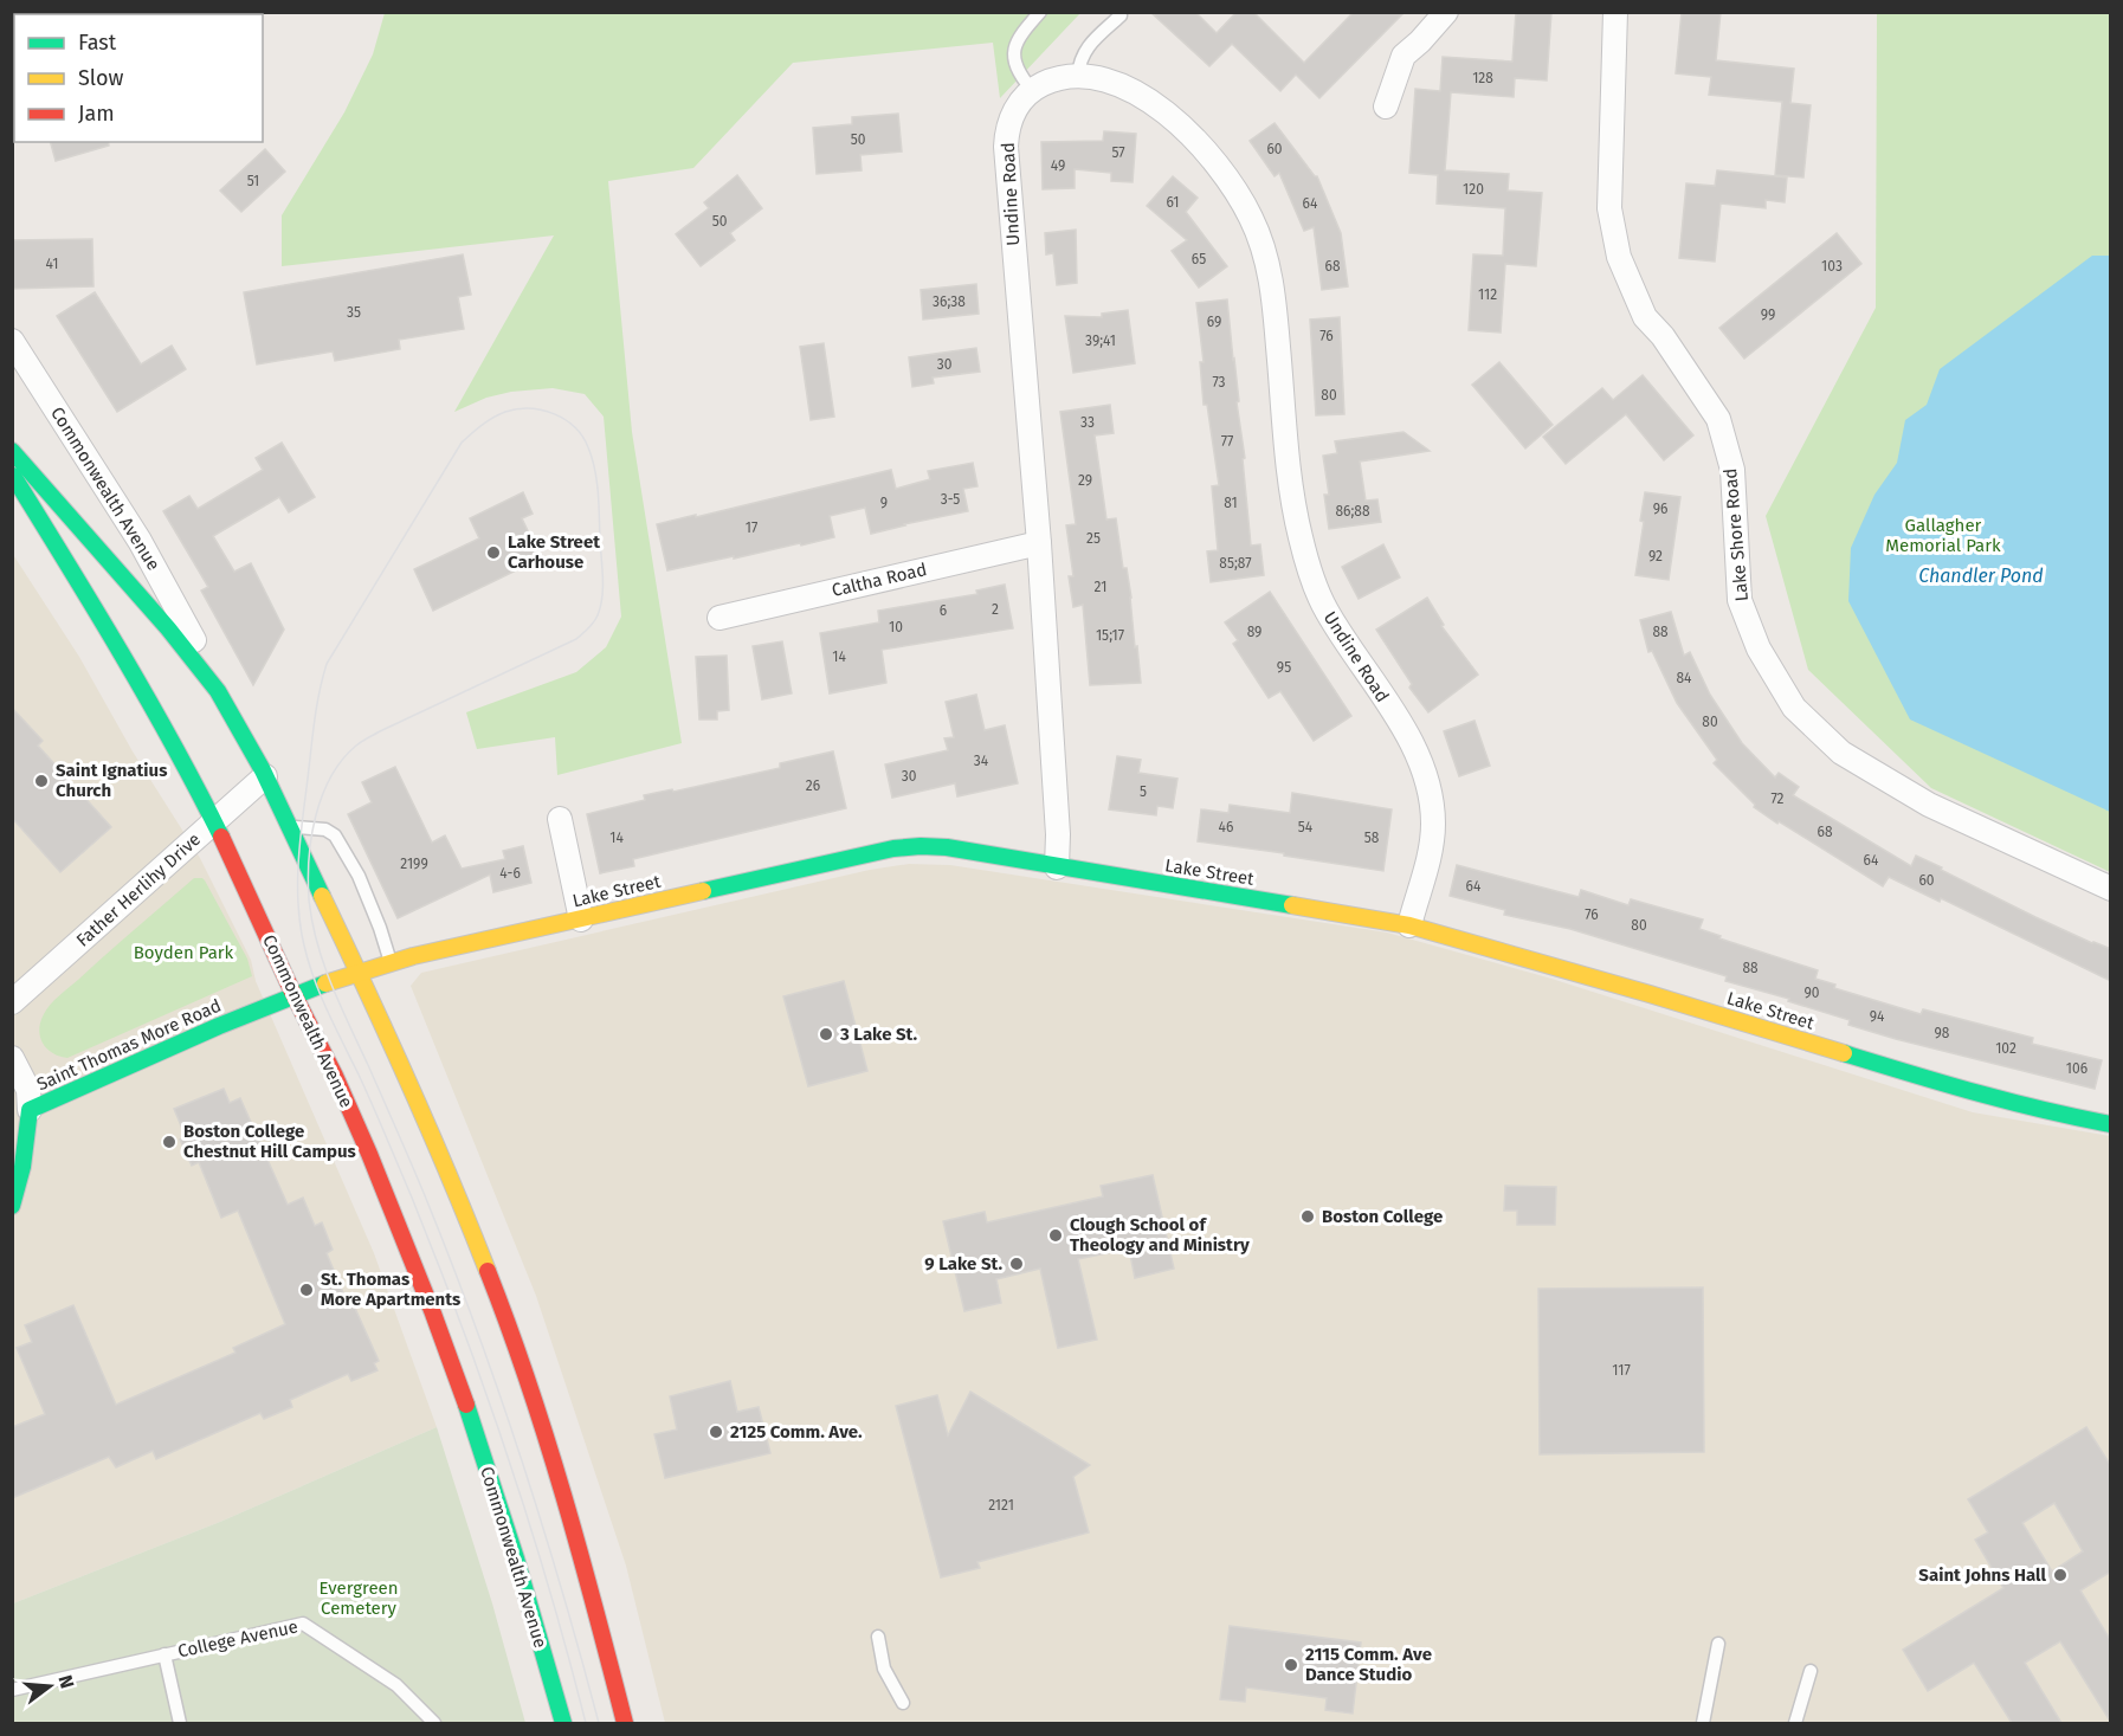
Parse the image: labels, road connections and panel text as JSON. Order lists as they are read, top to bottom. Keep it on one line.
{"streets":{"main road":["Commonwealth Avenue","Lake Street","Saint Thomas More Road"],"street":["Undine Road","Lake Shore Road","Caltha Road","Father Herlihy Drive"],"lane":["College Avenue"]},"crossings":[["Undine Road","Caltha Road"],["Undine Road","Lake Street"],["Commonwealth Avenue","Lake Street"],["Commonwealth Avenue","Father Herlihy Drive"],["Commonwealth Avenue","Saint Thomas More Road"],["Lake Street","Saint Thomas More Road"]],"water":["Chandler Pond"],"parks":["Gallagher Memorial Park","Boyden Park","Evergreen Cemetery"],"places":["Lake Street Carhouse","Saint Ignatius Church","3 Lake St.","Boston College Chestnut Hill Campus","Boston College","Clough School of Theology and Ministry","9 Lake St.","St. Thomas More Apartments","2125 Comm. Ave.","Saint Johns Hall","2115 Comm. Ave Dance Studio"],"house_numbers":["128","50","60","57","49","51","120","61","64","50","65","41","68","103","112","36;38","35","99","69","76","39;41","30","73","80","33","77","29","3-5","9","81","96","86;88","17","25","92","85;87","21","2","6","10","89","88","15;17","14","95","84","80","34","30","26","5","72","46","54","68","14","58","64","2199","4-6","60","64","76","80","88","90","94","98","102","106","117","2121"],"legend":["Fast","Slow","Jam"],"north":"right"}
